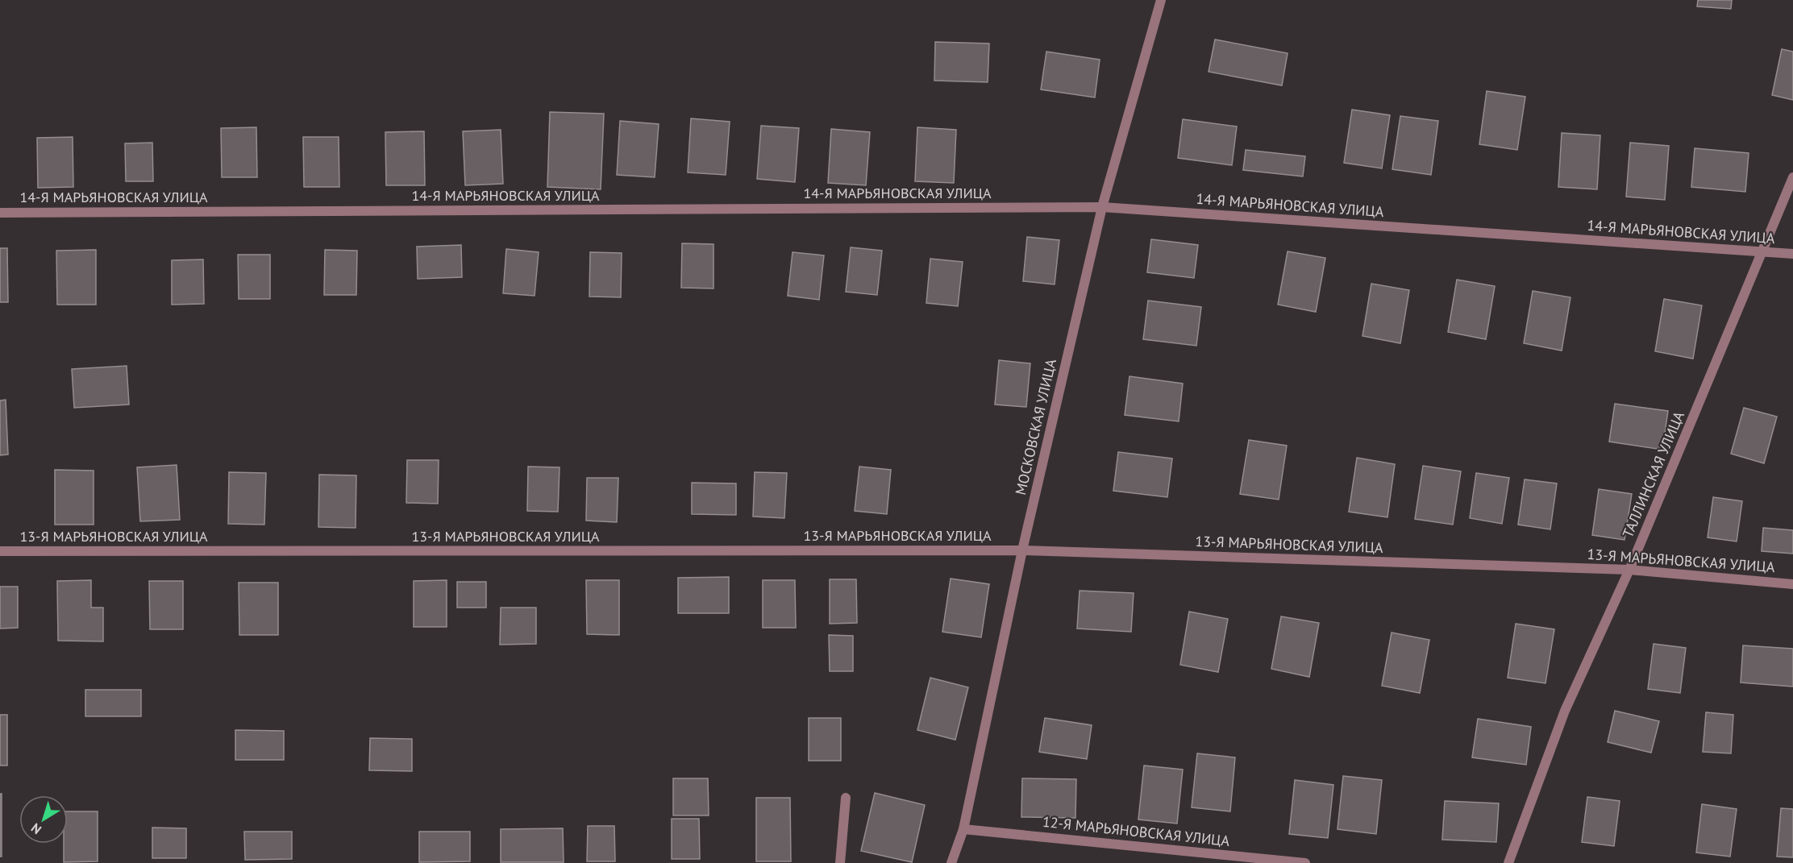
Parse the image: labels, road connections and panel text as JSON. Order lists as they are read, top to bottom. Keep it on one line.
{"streets":{"street":["14-Я МАРЬЯНОВСКАЯ УЛИЦА","МОСКОВСКАЯ УЛИЦА","ТАЛЛИНСКАЯ УЛИЦА","13-Я МАРЬЯНОВСКАЯ УЛИЦА","12-Я МАРЬЯНОВСКАЯ УЛИЦА"]},"crossings":[["14-Я МАРЬЯНОВСКАЯ УЛИЦА","МОСКОВСКАЯ УЛИЦА"],["14-Я МАРЬЯНОВСКАЯ УЛИЦА","ТАЛЛИНСКАЯ УЛИЦА"],["МОСКОВСКАЯ УЛИЦА","13-Я МАРЬЯНОВСКАЯ УЛИЦА"],["МОСКОВСКАЯ УЛИЦА","12-Я МАРЬЯНОВСКАЯ УЛИЦА"],["ТАЛЛИНСКАЯ УЛИЦА","13-Я МАРЬЯНОВСКАЯ УЛИЦА"]],"north":"bottom left"}
